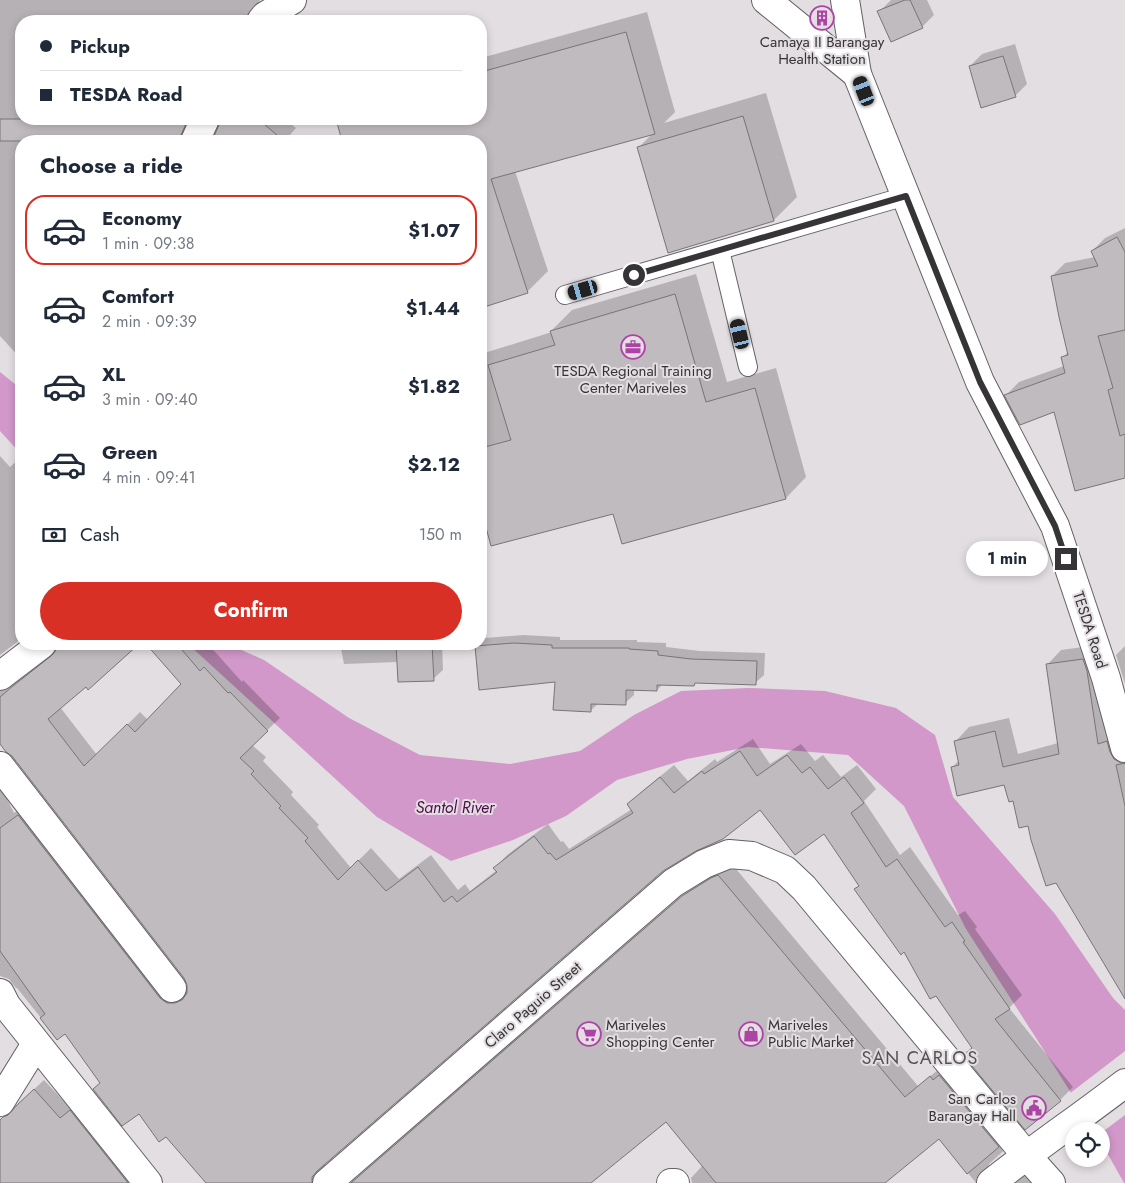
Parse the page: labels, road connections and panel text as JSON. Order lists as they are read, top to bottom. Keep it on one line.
{"streets":{"street":["TESDA Road","Claro Paguio Street"]},"districts":["SAN CARLOS"],"water":["Santol River"],"places":{"building":["Camaya II Barangay Health Station"],"office":["TESDA Regional Training Center Mariveles"],"supermarket":["Mariveles Shopping Center"],"shop":["Mariveles Public Market"],"public building":["San Carlos Barangay Hall"]},"page":{"banner":["Pickup","TESDA Road"],"heading":"Choose a ride","list":[{"name":"Economy","note":"1 min · 09:38","value":"$1.07"},{"name":"Comfort","note":"2 min · 09:39","value":"$1.44"},{"name":"XL","note":"3 min · 09:40","value":"$1.82"},{"name":"Green","note":"4 min · 09:41","value":"$2.12"}],"pay":["Cash","150 m"],"bubble":"1 min","buttons":"Confirm"}}
